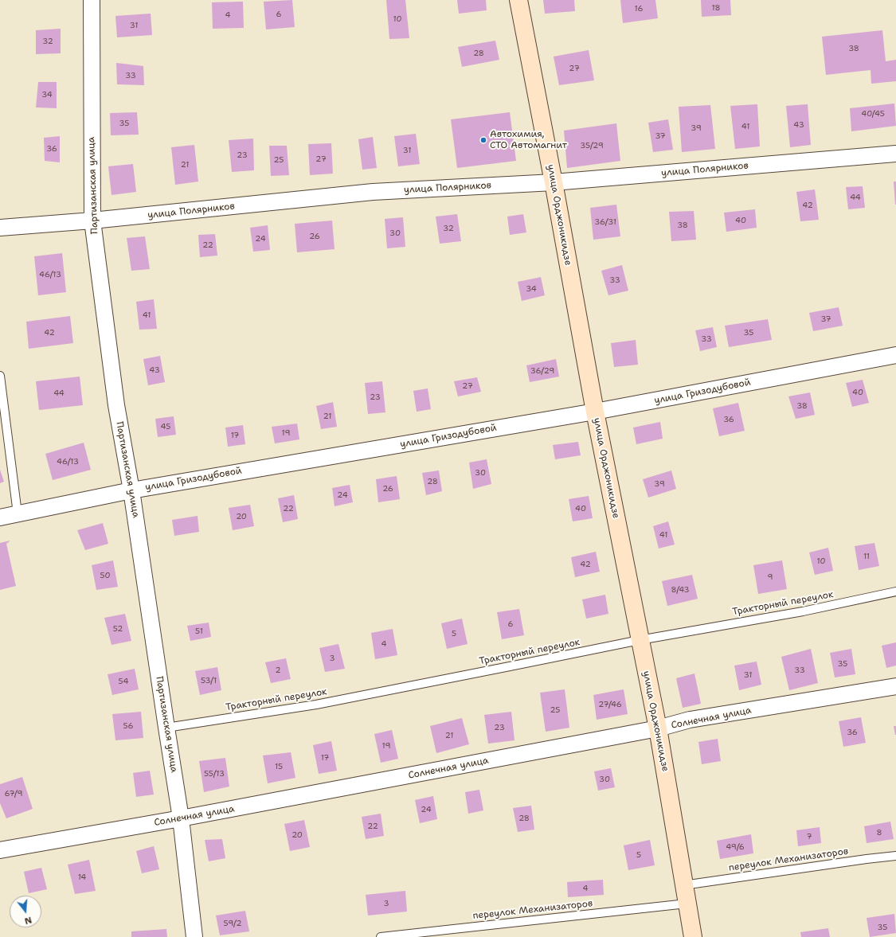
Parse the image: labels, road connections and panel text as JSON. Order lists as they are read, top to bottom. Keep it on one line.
{"streets":{"main road":["улица Орджоникидзе"],"street":["улица Полярников","Партизанская улица","улица Гризодубовой","Солнечная улица"],"lane":["Тракторный переулок","переулок Механизаторов"]},"crossings":[["улица Полярников","Партизанская улица"],["улица Полярников","улица Орджоникидзе"],["Партизанская улица","улица Гризодубовой"],["Партизанская улица","Тракторный переулок"],["Партизанская улица","Солнечная улица"],["улица Орджоникидзе","улица Гризодубовой"],["улица Орджоникидзе","Тракторный переулок"],["улица Орджоникидзе","Солнечная улица"],["улица Орджоникидзе","переулок Механизаторов"]],"places":["Автохимия, СТО Автомагнит"],"house_numbers":["18","16","6","4","10","31","32","38","28","27","33","34","40/45","35","43","41","39","37","35/29","36","31","23","27","25","21","44","42","40","36/31","38","32","30","26","24","22","46/13","33","34","41","37","42","35","33","43","36/29","27","40","44","23","38","21","36","45","19","17","46/13","30","28","39","26","24","22","40","20","41","11","10","42","50","9","8/43","6","52","51","5","4","3","35","2","33","31","53/1","54","27/46","25","56","23","36","21","19","17","15","55/13","30","67/9","24","28","22","8","20","7","49/6","5","14","4","3","59/2","35"],"north":"bottom"}
